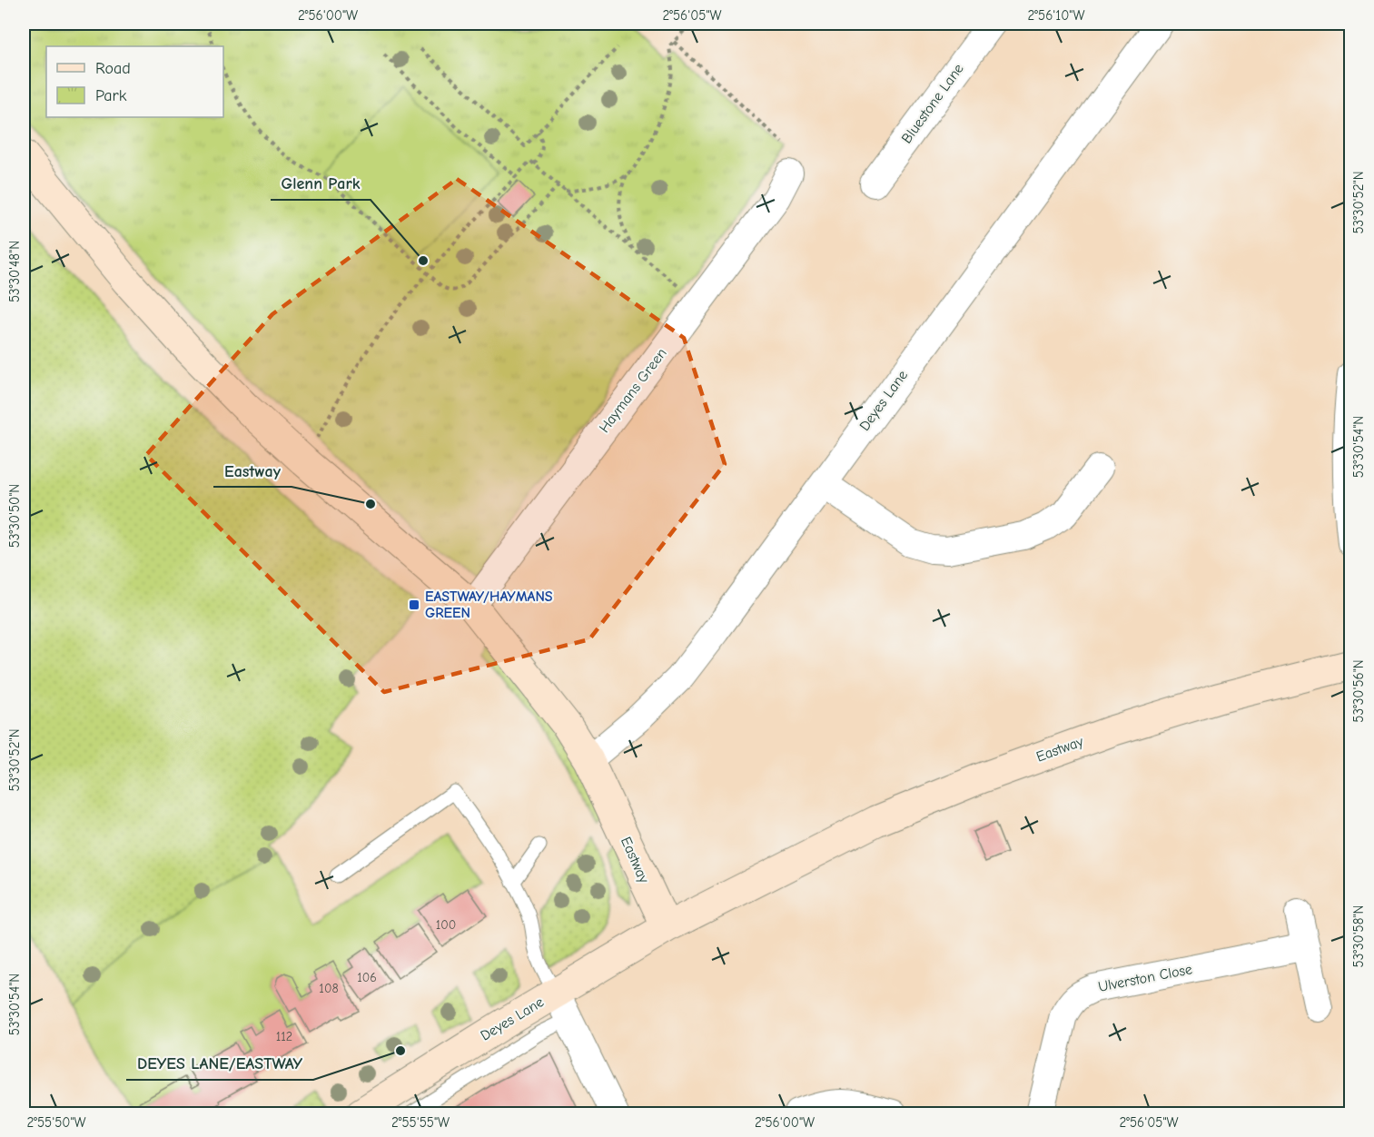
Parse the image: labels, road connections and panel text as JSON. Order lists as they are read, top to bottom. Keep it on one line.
{"streets":{"street":["Bluestone Lane","Haymans Green","Deyes Lane","Eastway","Ulverston Close"]},"crossings":[["Haymans Green","Eastway"],["Deyes Lane","Eastway"]],"places":{"other":["Glenn Park","Eastway","DEYES LANE/EASTWAY"],"transit":["EASTWAY/HAYMANS GREEN"]},"house_numbers":["100","106","108","112"],"legend":["Road","Park"],"coordinates":["2°56'00\"W","2°56'05\"W","2°56'10\"W","53°30'52\"N","53°30'48\"N","53°30'54\"N","53°30'50\"N","53°30'56\"N","53°30'58\"N","2°55'50\"W","2°55'55\"W"]}
